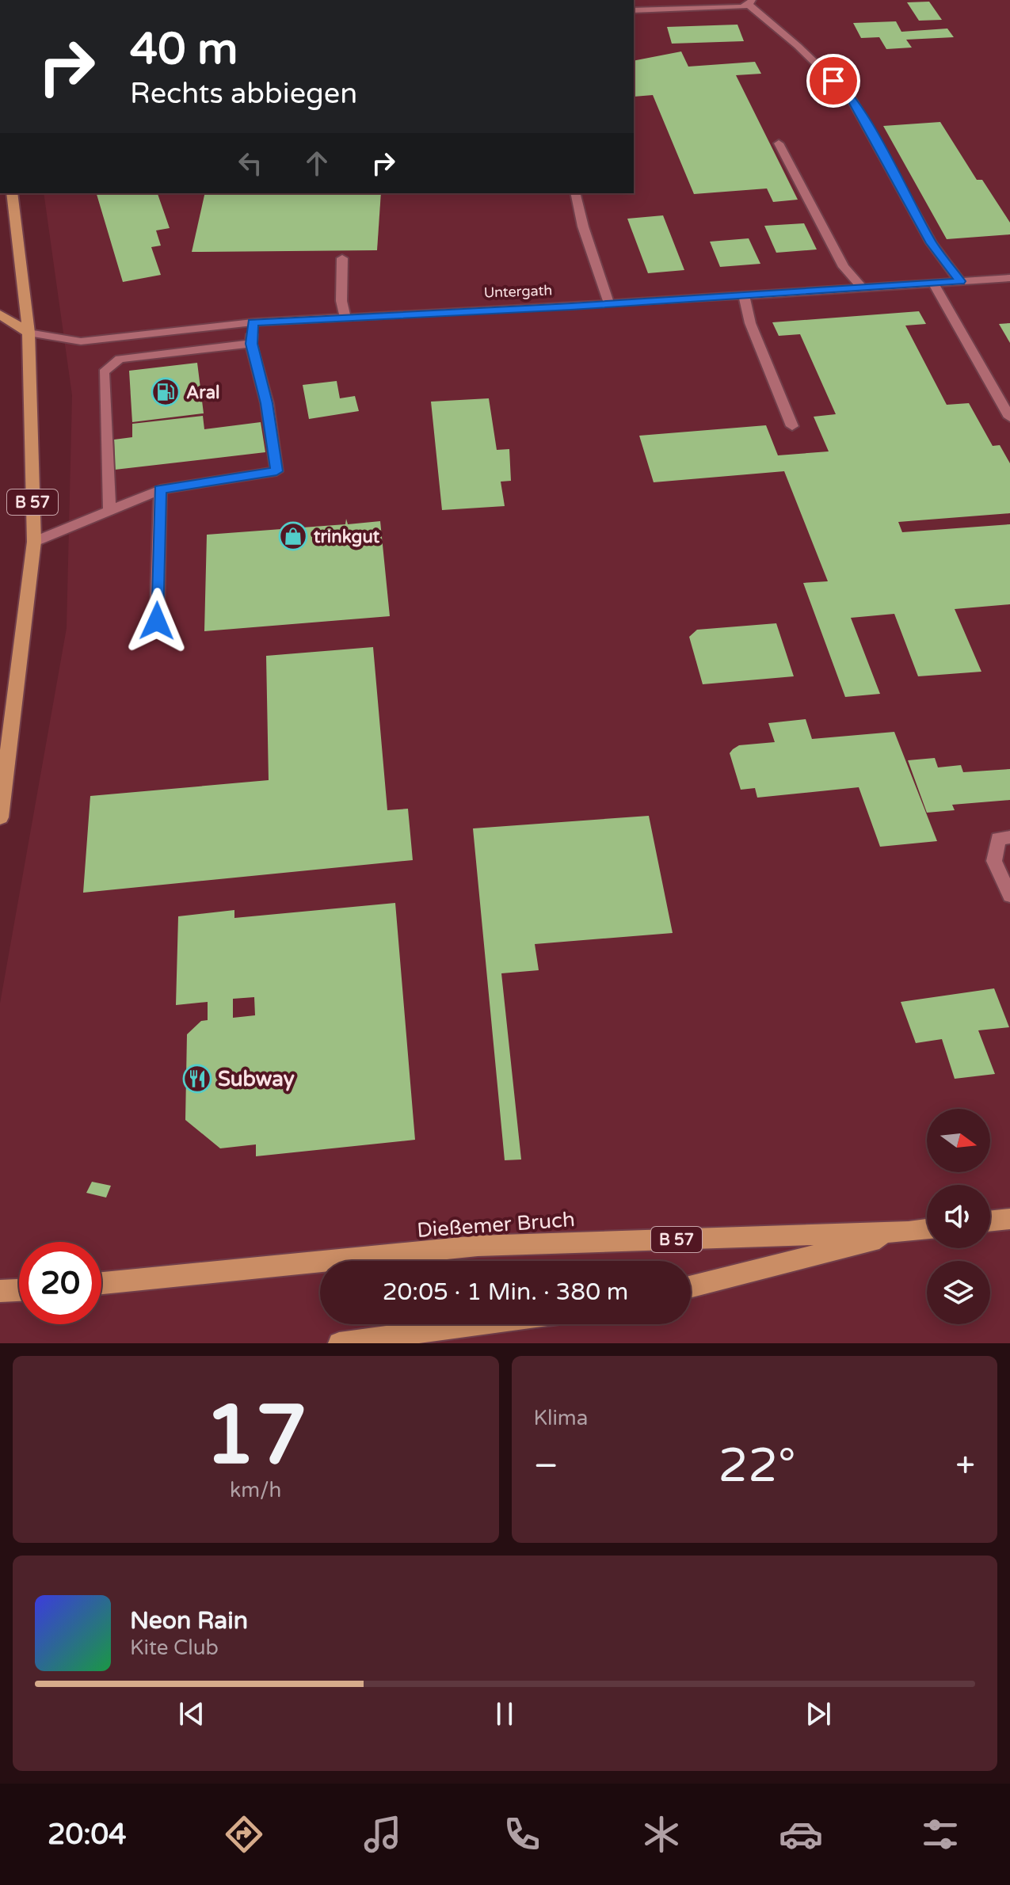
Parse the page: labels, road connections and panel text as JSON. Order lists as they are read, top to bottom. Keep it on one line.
{"streets":{"main road":["Untergath","B 57","Dießemer Bruch"]},"crossings":[["Untergath","B 57"]],"places":{"fuel station":["Aral"],"shop":["trinkgut"],"restaurant":["Subway"]},"north":"right","page":{"turn":["40 m","Rechts abbiegen"],"limit":"20","trip":"20:05 · 1 Min. · 380 m","tile":[["17","km/h"],"Klima"],"heat":["−","22°","+"],"song":["Neon Rain","Kite Club"],"tabs":"20:04"}}
